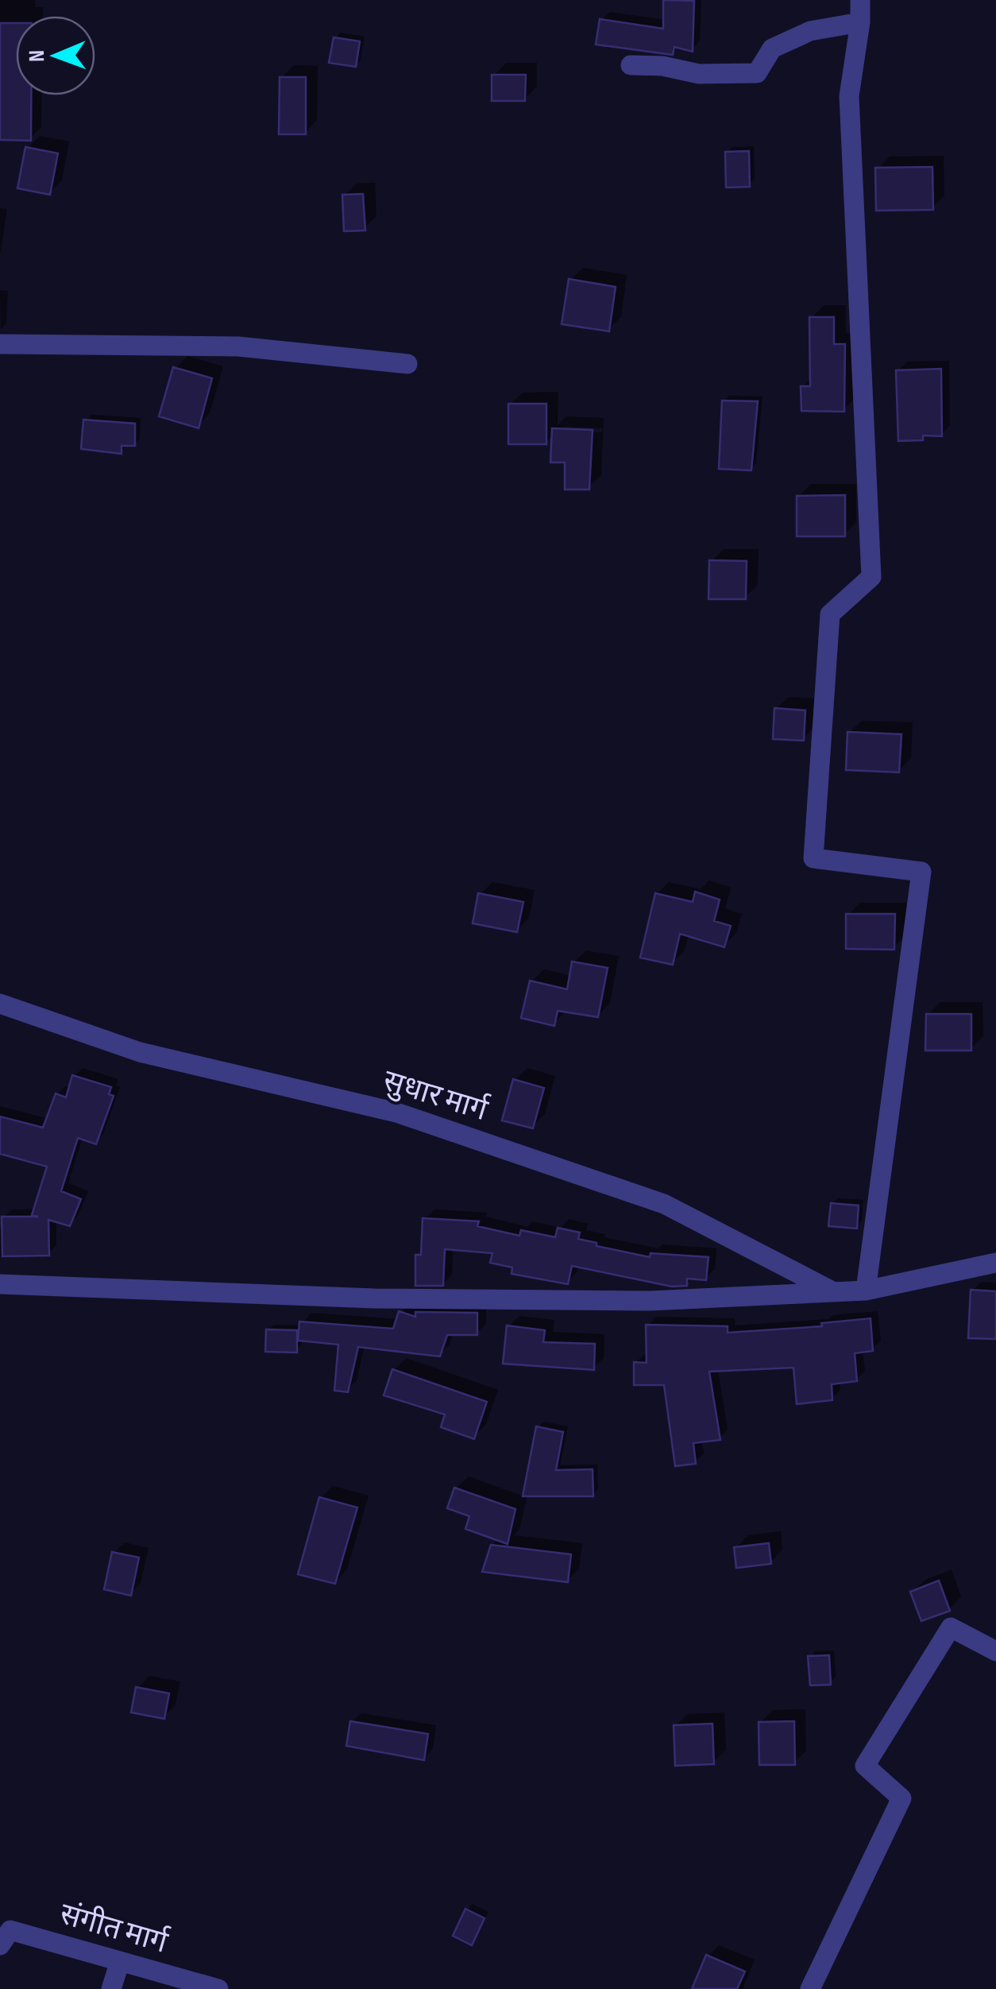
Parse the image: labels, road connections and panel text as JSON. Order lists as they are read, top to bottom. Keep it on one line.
{"streets":{"street":["सुधार मार्ग","संगीत मार्ग"]},"north":"left"}
